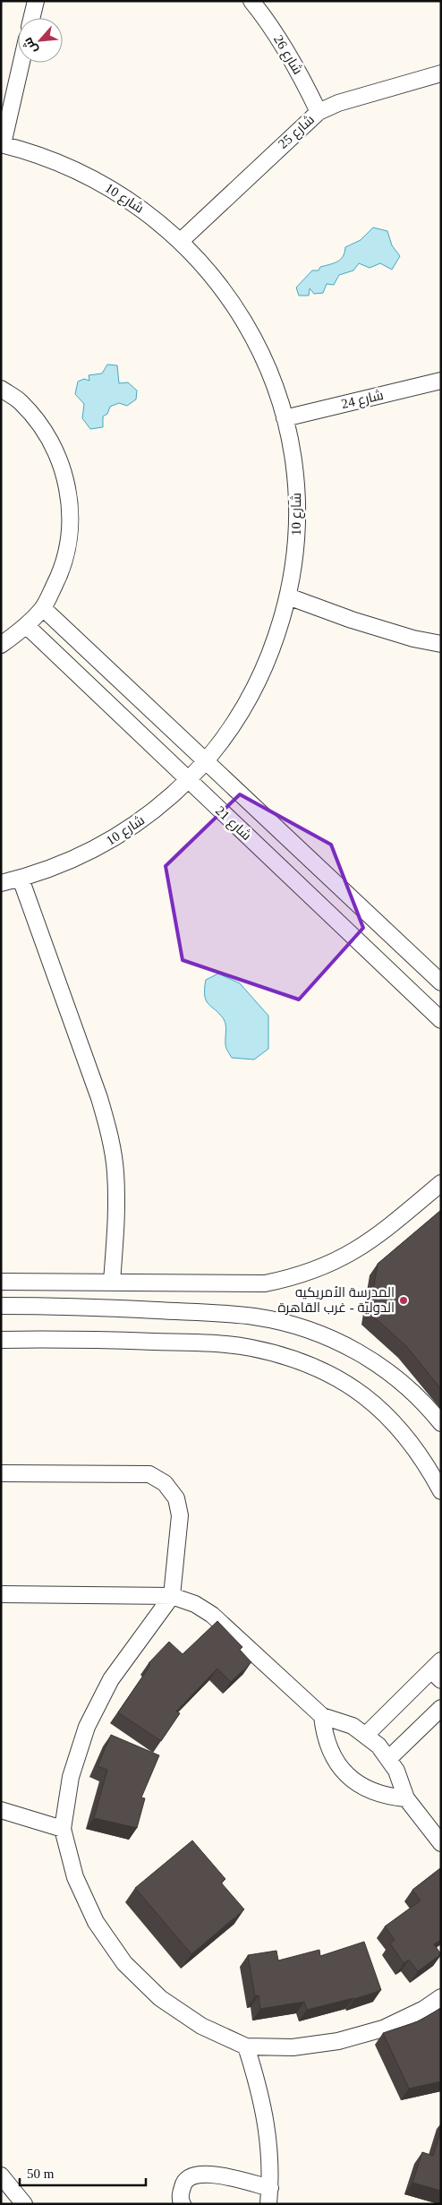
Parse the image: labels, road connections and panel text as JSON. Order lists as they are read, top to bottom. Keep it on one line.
{"streets":{"street":["شارع 26","شارع 25","شارع 10","شارع 24","شارع 21"]},"crossings":[["شارع 26","شارع 25"],["شارع 25","شارع 10"],["شارع 10","شارع 24"],["شارع 10","شارع 21"]],"places":["المدرسة الأمريكيه الدولية - غرب القاهرة"],"scale_bar":"50 m","north":"bottom left"}
